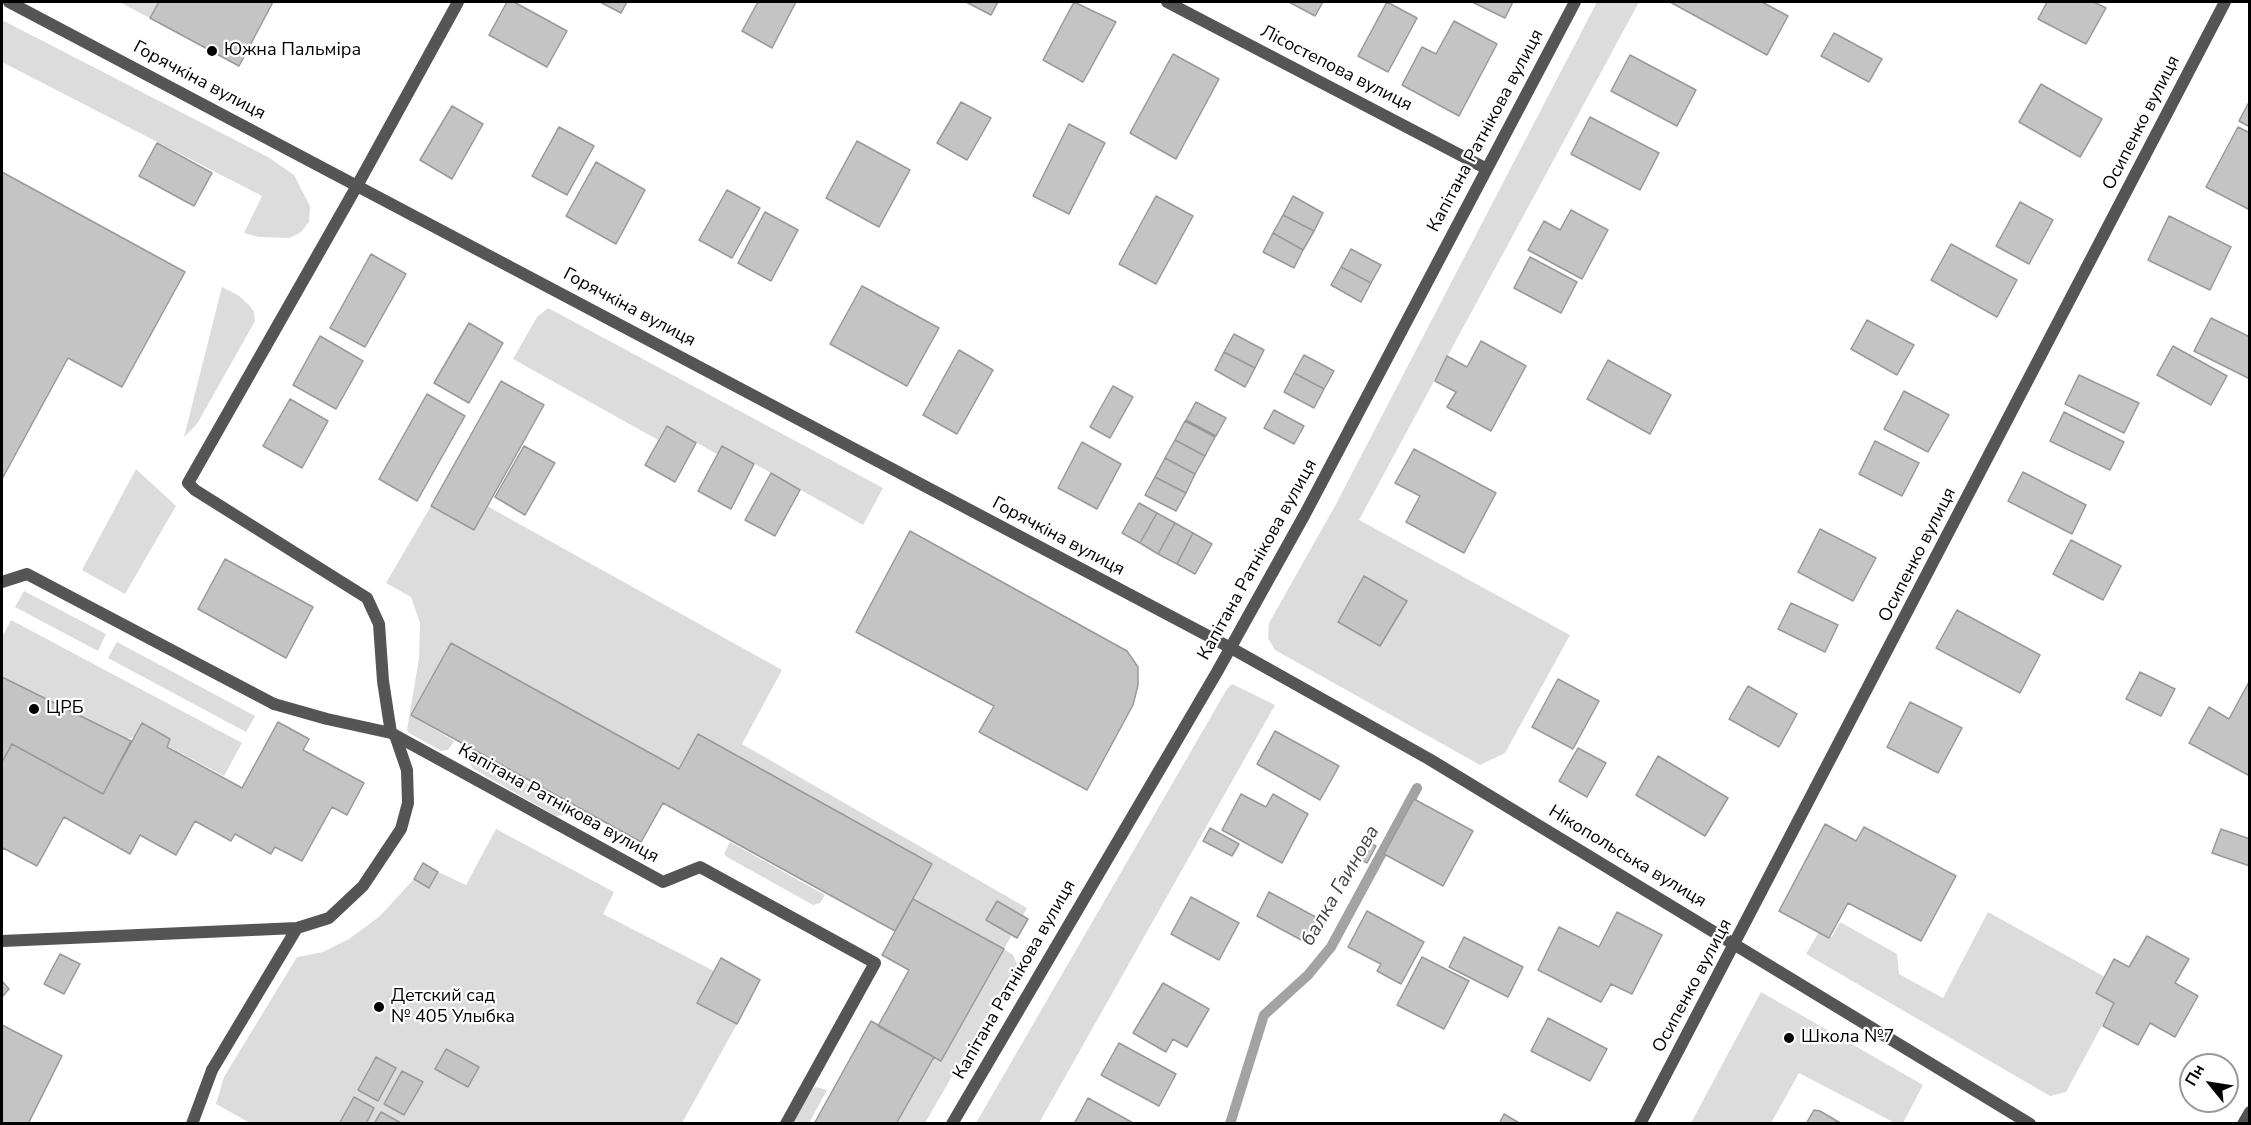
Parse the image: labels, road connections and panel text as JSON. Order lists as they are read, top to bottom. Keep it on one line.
{"streets":{"street":["Лісостепова вулиця","Горячкіна вулиця","Осипенко вулиця","Капітана Ратнікова вулиця","Нікопольська вулиця"]},"crossings":[["Лісостепова вулиця","Капітана Ратнікова вулиця"],["Горячкіна вулиця","Капітана Ратнікова вулиця"],["Горячкіна вулиця","Нікопольська вулиця"],["Осипенко вулиця","Нікопольська вулиця"],["Капітана Ратнікова вулиця","Нікопольська вулиця"]],"water":["балка Гаинова"],"places":["Южна Пальміра","ЦРБ","Детский сад № 405 Улыбка","Школа №7"],"north":"top left"}
